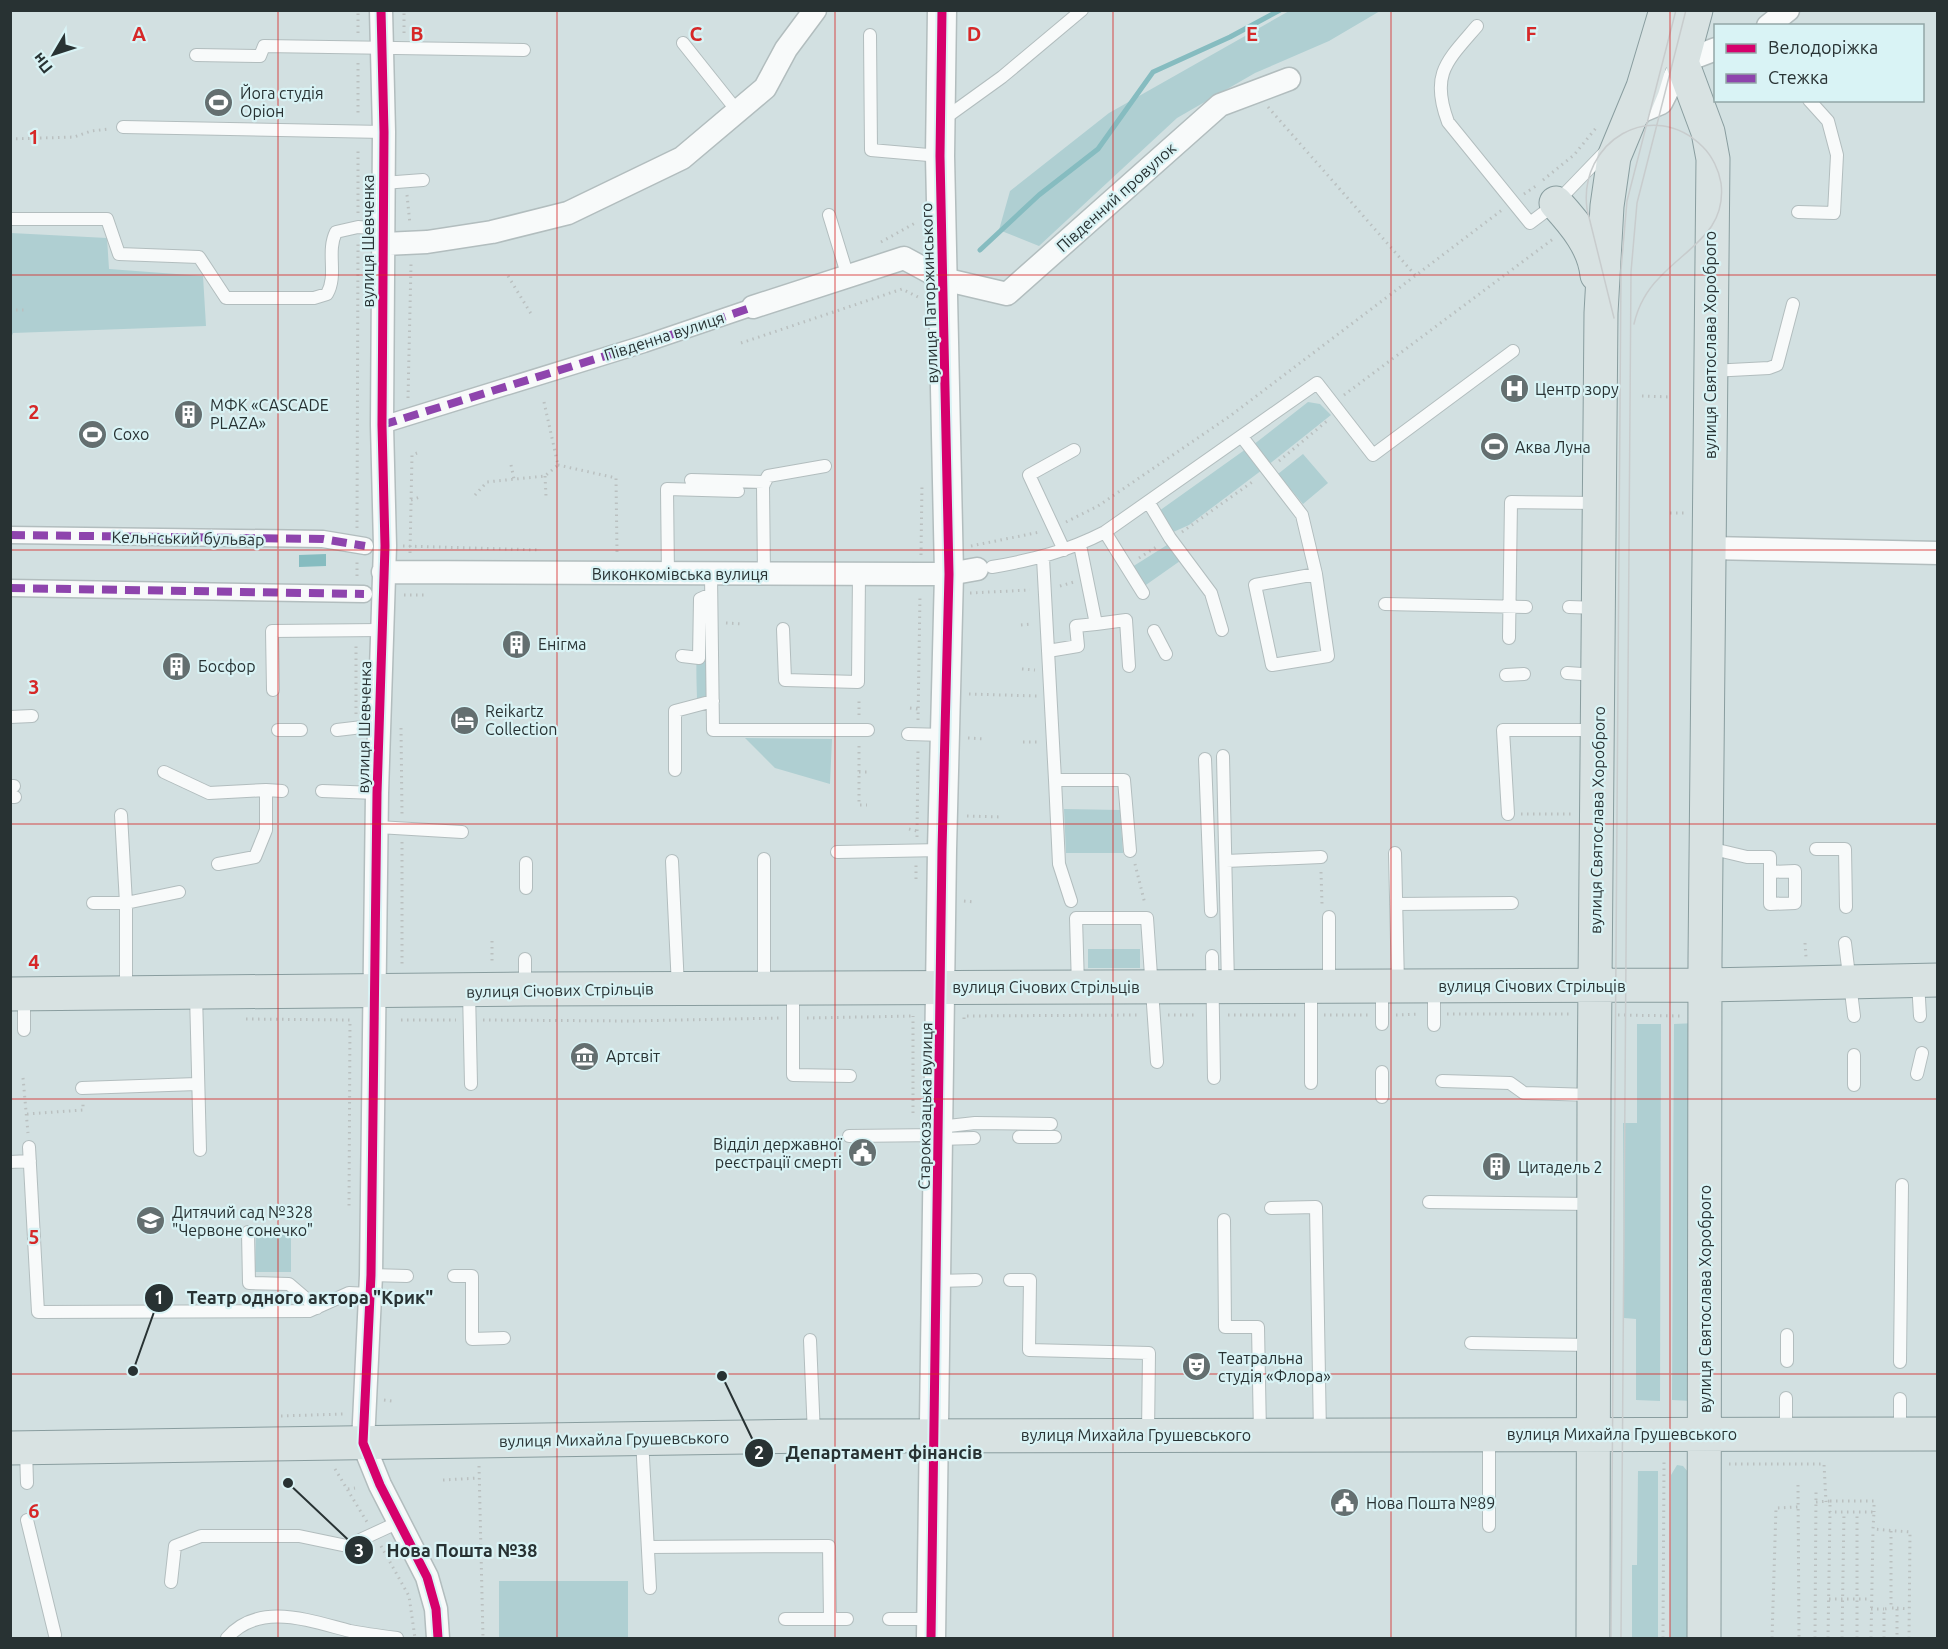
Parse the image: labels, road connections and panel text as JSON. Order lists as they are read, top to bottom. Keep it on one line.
{"streets":{"main road":["вулиця Святослава Хороброго","вулиця Січових Стрільців","вулиця Михайла Грушевського"],"street":["Південний провулок","вулиця Шевченка","вулиця Паторжинського","Південна вулиця","Кельнський бульвар","Виконкомівська вулиця","Старокозацька вулиця"]},"crossings":[["Південний провулок","вулиця Паторжинського"],["Південний провулок","Південна вулиця"],["вулиця Шевченка","Південна вулиця"],["вулиця Шевченка","Виконкомівська вулиця"],["вулиця Шевченка","вулиця Січових Стрільців"],["вулиця Шевченка","вулиця Михайла Грушевського"],["вулиця Паторжинського","Південна вулиця"],["вулиця Паторжинського","Виконкомівська вулиця"],["вулиця Паторжинського","Старокозацька вулиця"],["вулиця Святослава Хороброго","вулиця Січових Стрільців"],["вулиця Святослава Хороброго","вулиця Михайла Грушевського"],["Виконкомівська вулиця","Старокозацька вулиця"],["вулиця Січових Стрільців","Старокозацька вулиця"],["Старокозацька вулиця","вулиця Михайла Грушевського"]],"places":{"sports":["Йога студія Оріон","Сохо","Аква Луна"],"hospital":["Центр зору"],"building":["МФК «CASCADE PLAZA»","Енігма","Босфор","Цитадель 2"],"hotel":["Reikartz Collection"],"museum":["Артсвіт"],"public building":["Відділ державної реєстрації смерті","Нова Пошта №89"],"school or university":["Дитячий сад №328 \"Червоне сонечко\""],"theatre":["Театральна студія «Флора»"],"other":["Театр одного актора \"Крик\"","Департамент фінансів","Нова Пошта №38"]},"legend":["Велодоріжка","Стежка"],"north":"bottom left","grid":{"columns":["A","B","C","D","E","F"],"rows":["1","2","3","4","5","6"]}}
